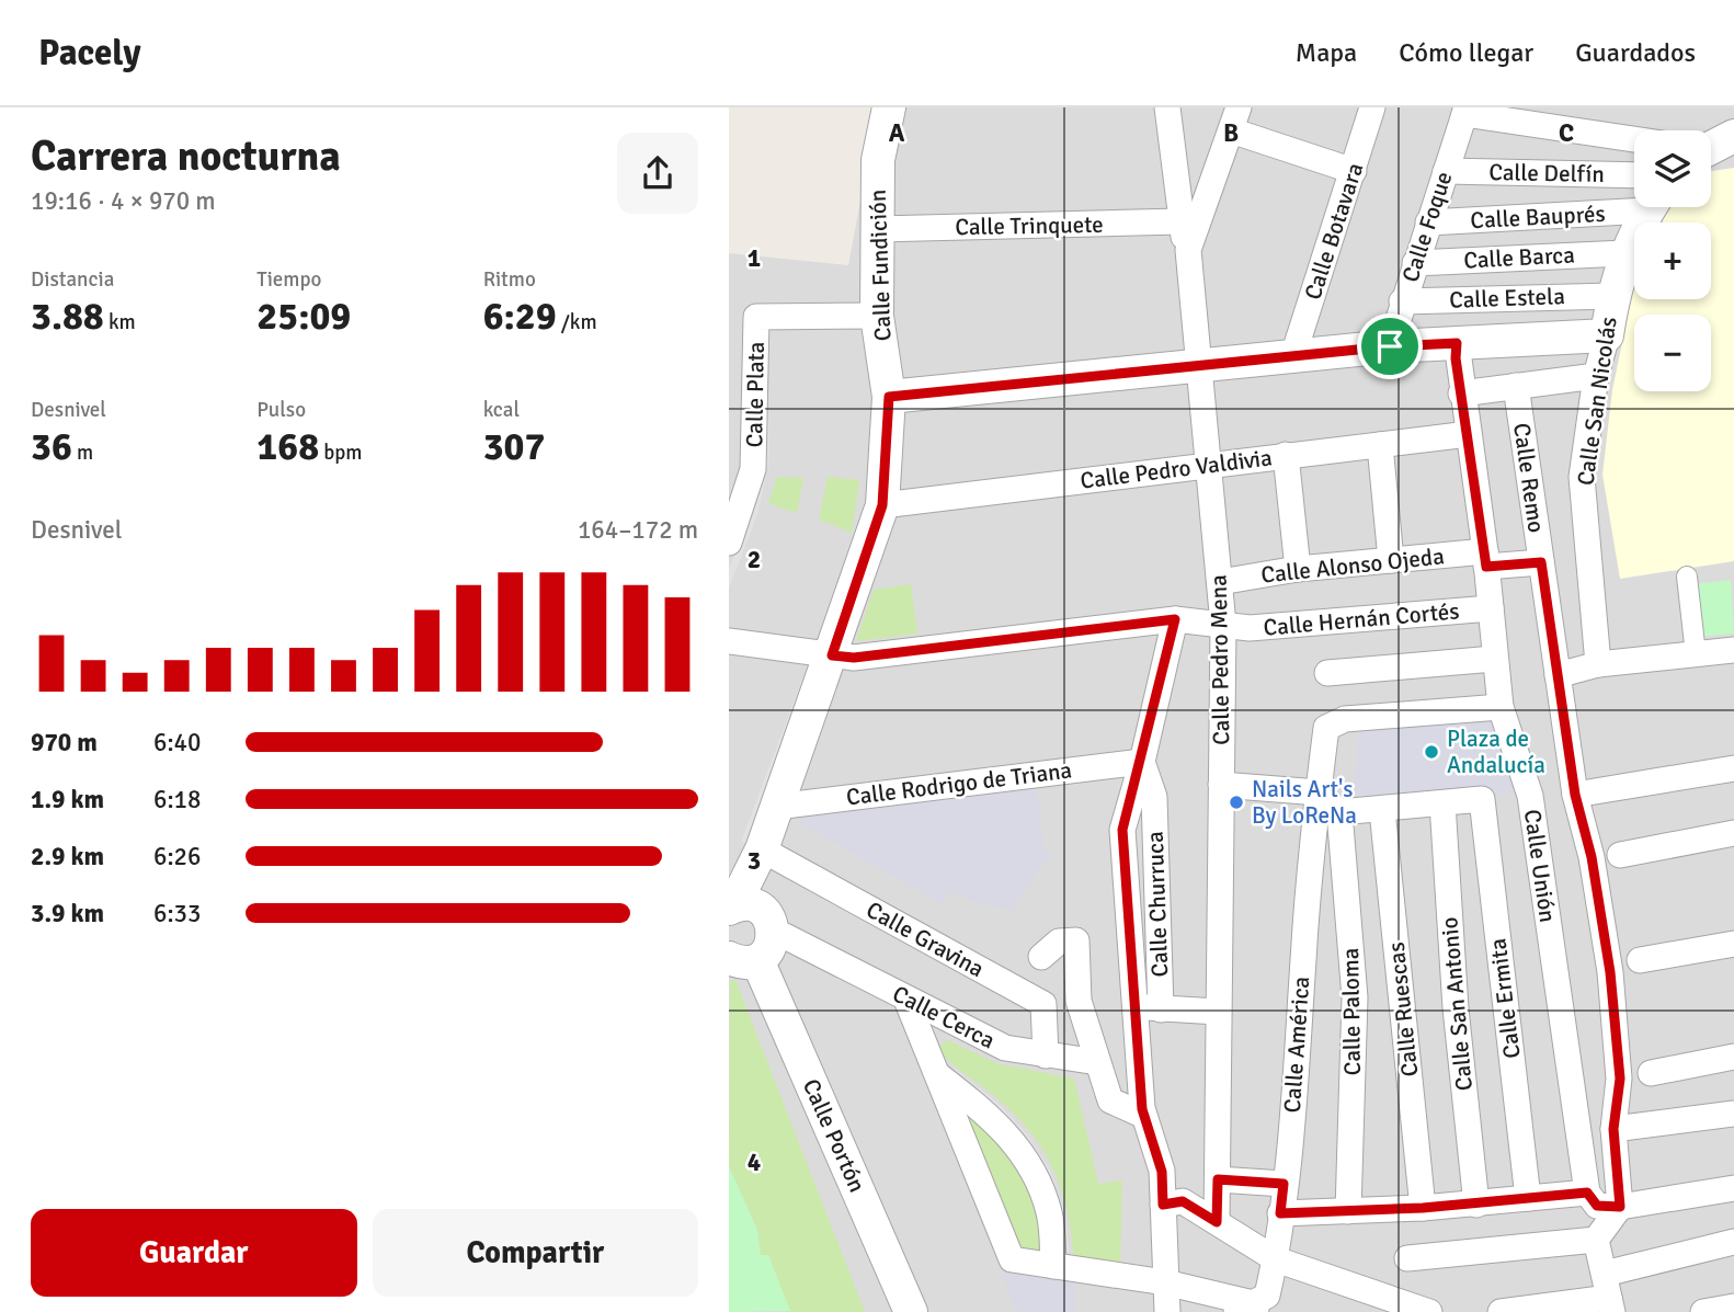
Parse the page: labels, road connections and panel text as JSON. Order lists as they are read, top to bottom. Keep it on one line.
{"streets":{"street":["Calle Delfín","Calle Bauprés","Calle Trinquete","Calle Foque","Calle Botavara","Calle Barca","Calle Fundición","Calle Estela","Calle Plata","Calle San Nicolás","Calle Pedro Valdivia","Calle Remo","Calle Alonso Ojeda","Calle Hernán Cortés","Calle Pedro Mena","Calle Rodrigo de Triana","Calle Unión","Calle Churruca","Calle Gravina","Calle Ermita","Calle San Antonio","Calle Ruescas","Calle Paloma","Calle Cerca","Calle América","Calle Portón"]},"crossings":[["Calle Delfín","Calle Foque"],["Calle Bauprés","Calle Foque"],["Calle Trinquete","Calle Fundición"],["Calle Foque","Calle Barca"],["Calle Foque","Calle Estela"],["Calle Barca","Calle San Nicolás"],["Calle Fundición","Calle Plata"],["Calle Fundición","Calle Pedro Valdivia"],["Calle Fundición","Calle Hernán Cortés"],["Calle Fundición","Calle Rodrigo de Triana"],["Calle Fundición","Calle Gravina"],["Calle Fundición","Calle Portón"],["Calle Estela","Calle San Nicolás"],["Calle Pedro Valdivia","Calle Pedro Mena"],["Calle Pedro Valdivia","Calle Unión"],["Calle Remo","Calle Alonso Ojeda"],["Calle Alonso Ojeda","Calle Pedro Mena"],["Calle Alonso Ojeda","Calle Unión"],["Calle Hernán Cortés","Calle Pedro Mena"],["Calle Hernán Cortés","Calle Unión"],["Calle Pedro Mena","Calle Churruca"],["Calle Rodrigo de Triana","Calle Churruca"],["Calle Unión","Calle América"],["Calle Gravina","Calle Cerca"],["Calle Ermita","Calle San Antonio"],["Calle Cerca","Calle Portón"]],"places":["Plaza de Andalucía","Nails Art's By LoReNa"],"page":{"header":"Pacely","nav":["Mapa","Cómo llegar","Guardados"],"heading":["Carrera nocturna","19:16 · 4 × 970 m"],"map_buttons":["+","−"],"stats":[["Distancia","3.88 km"],["Tiempo","25:09"],["Ritmo","6:29 /km"],["Desnivel","36 m"],["Pulso","168 bpm"],["kcal","307"]],"chart":["Desnivel","164–172 m"],"list":[{"name":"970 m","note":"6:40"},{"name":"1.9 km","note":"6:18"},{"name":"2.9 km","note":"6:26"},{"name":"3.9 km","note":"6:33"}],"buttons":["Guardar","Compartir"]},"grid":{"columns":["A","B","C"],"rows":["1","2","3","4"]}}
